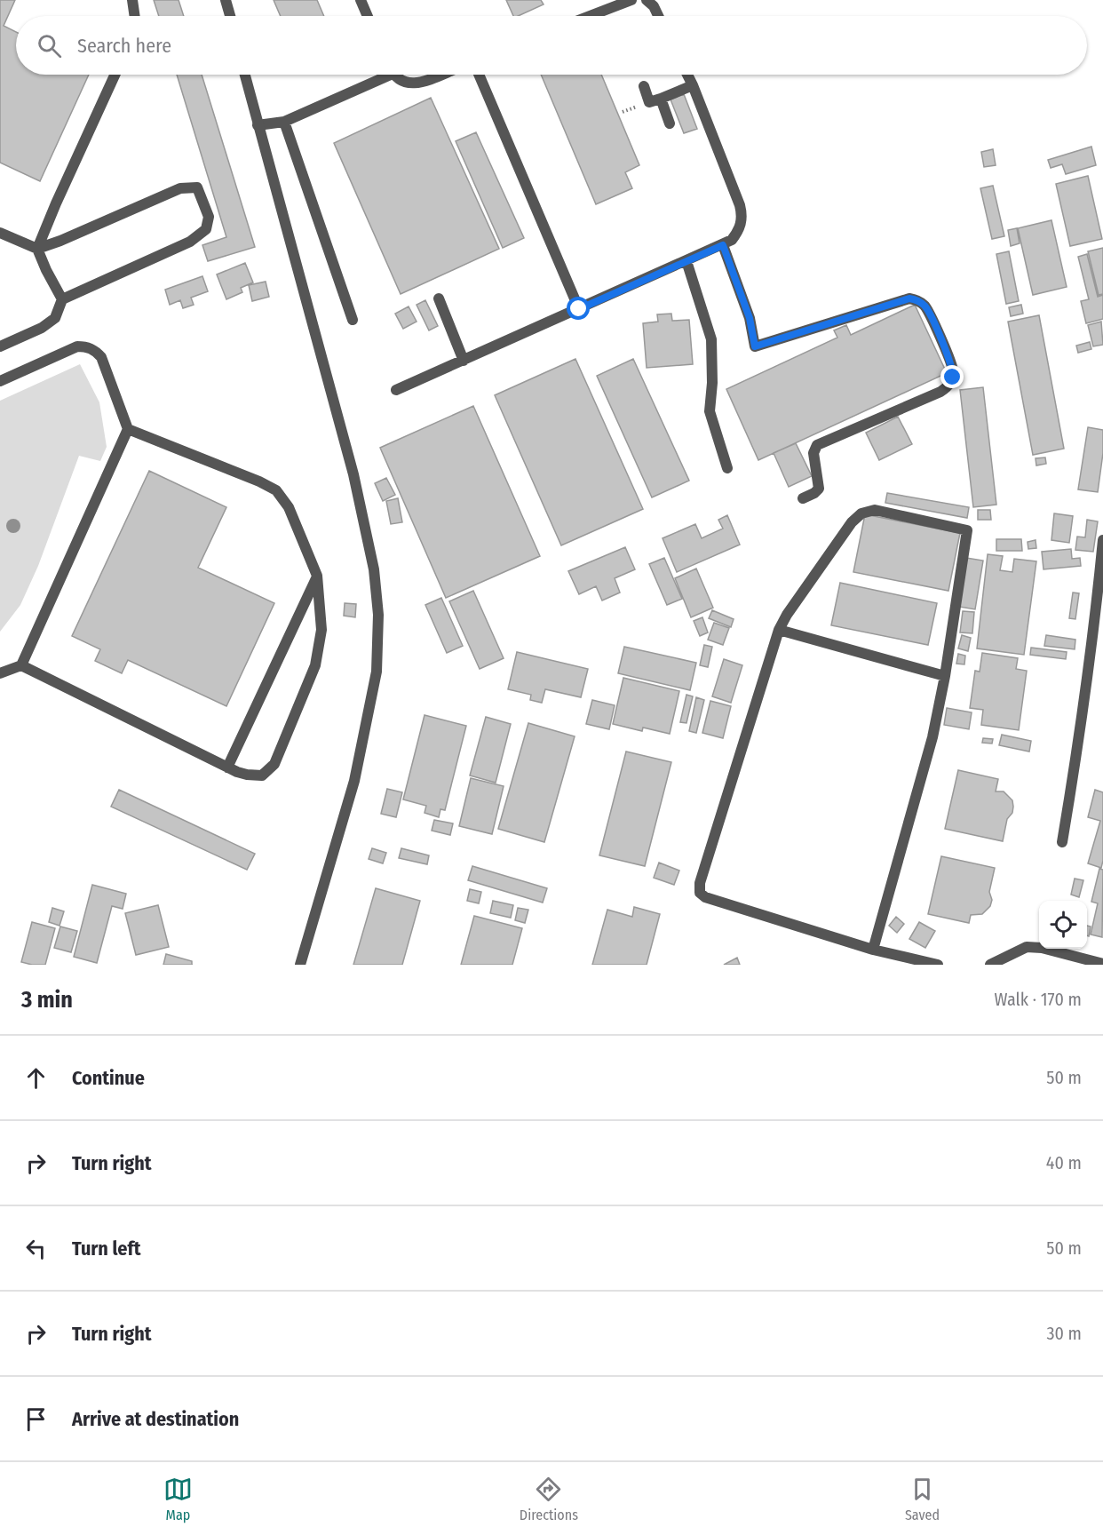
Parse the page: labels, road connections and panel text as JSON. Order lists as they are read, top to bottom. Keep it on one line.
{"page":{"search":"Search here","heading":["3 min","Walk · 170 m"],"list":[["Continue","50 m"],["Turn right","40 m"],["Turn left","50 m"],["Turn right","30 m"],"Arrive at destination"],"nav":["Map","Directions","Saved"]}}
